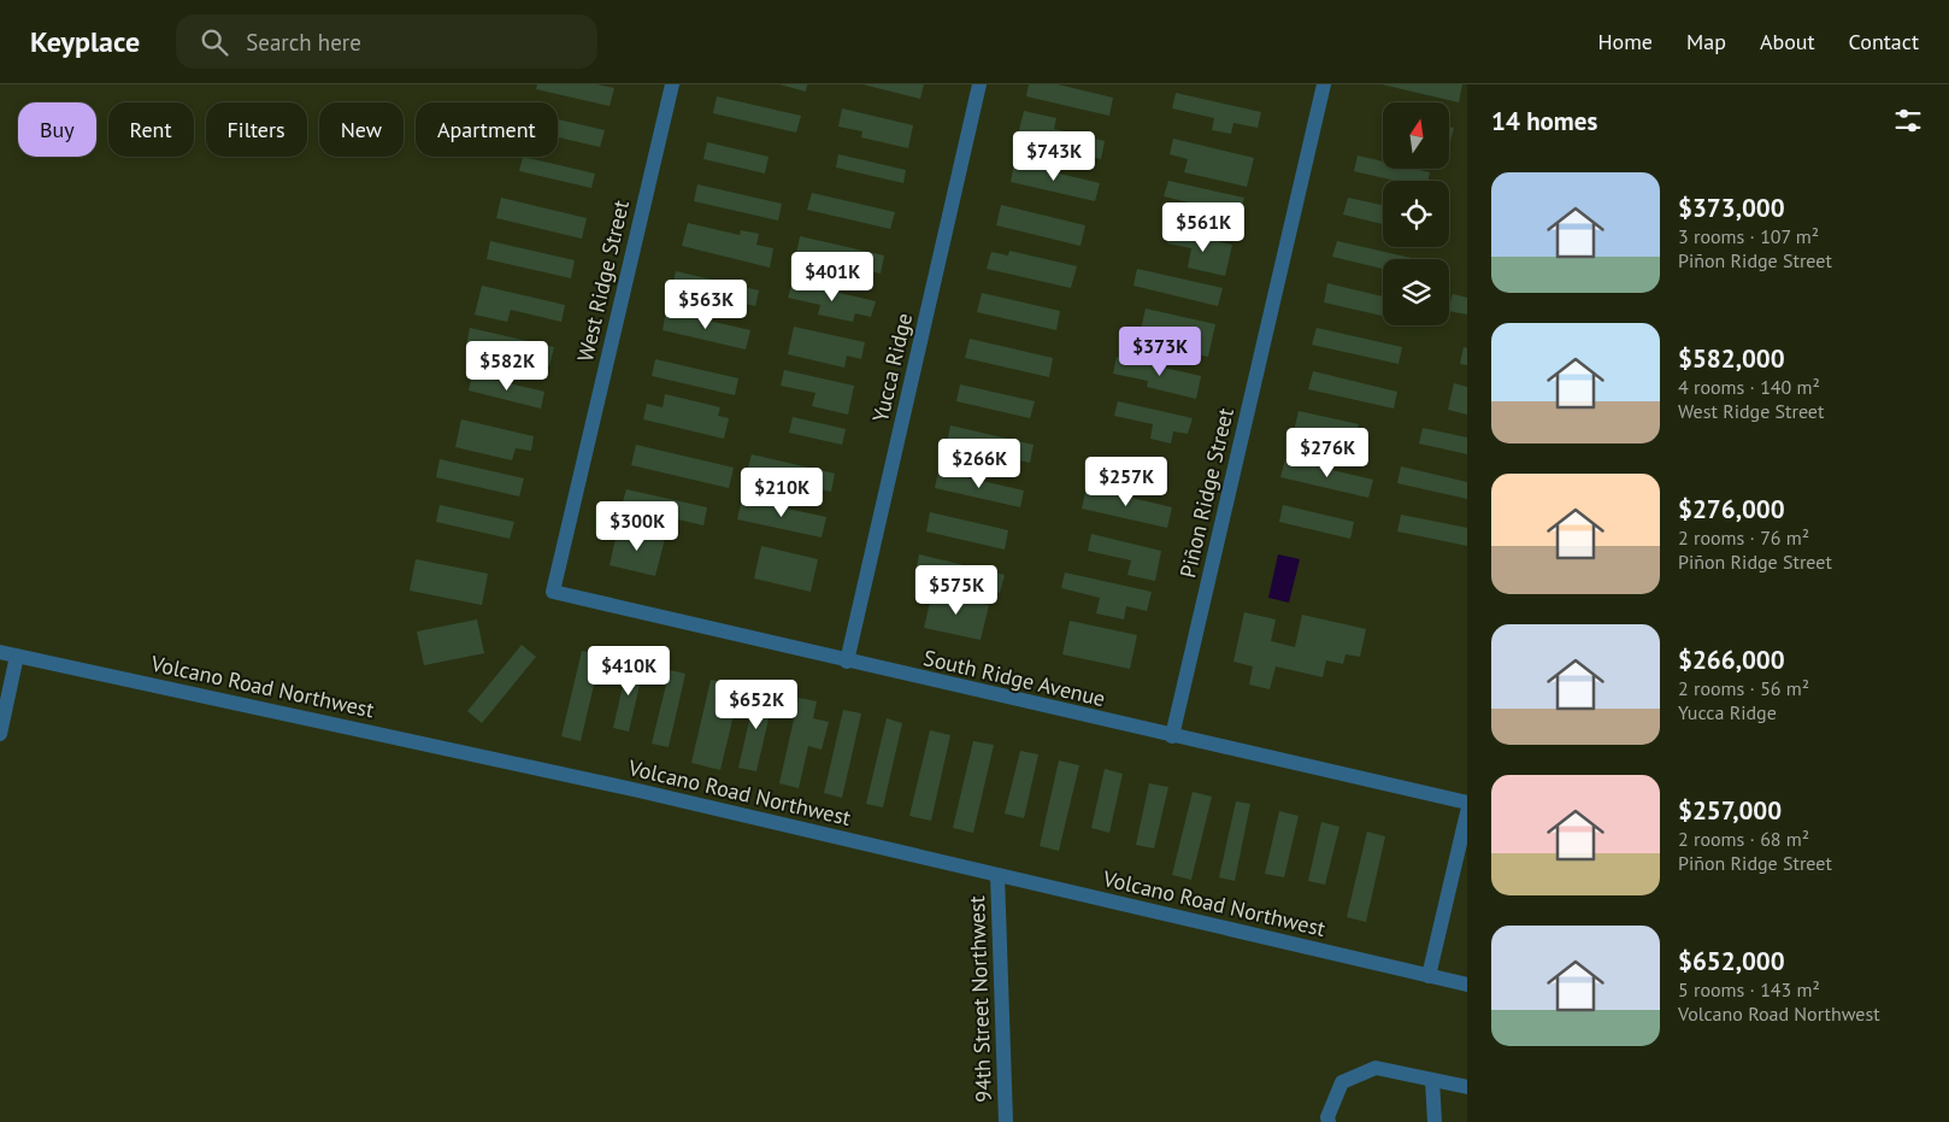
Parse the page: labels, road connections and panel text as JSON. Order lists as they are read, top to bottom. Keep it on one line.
{"streets":{"street":["West Ridge Street","Yucca Ridge","Piñon Ridge Street","South Ridge Avenue","Volcano Road Northwest","94th Street Northwest"]},"crossings":[["West Ridge Street","South Ridge Avenue"],["Yucca Ridge","South Ridge Avenue"],["Piñon Ridge Street","South Ridge Avenue"],["Volcano Road Northwest","94th Street Northwest"]],"north":"top","page":{"header":"Keyplace","search":"Search here","nav":["Home","Map","About","Contact"],"heading":"14 homes","chip":["Buy","Rent","Filters","New","Apartment"],"price":["$743K","$561K","$401K","$563K","$373K","$582K","$276K","$266K","$257K","$210K","$300K","$575K","$410K","$652K"],"list":[{"name":"$373,000","note":"3 rooms · 107 m² · Piñon Ridge Street"},{"name":"$582,000","note":"4 rooms · 140 m² · West Ridge Street"},{"name":"$276,000","note":"2 rooms · 76 m² · Piñon Ridge Street"},{"name":"$266,000","note":"2 rooms · 56 m² · Yucca Ridge"},{"name":"$257,000","note":"2 rooms · 68 m² · Piñon Ridge Street"},{"name":"$652,000","note":"5 rooms · 143 m² · Volcano Road Northwest"}]}}
